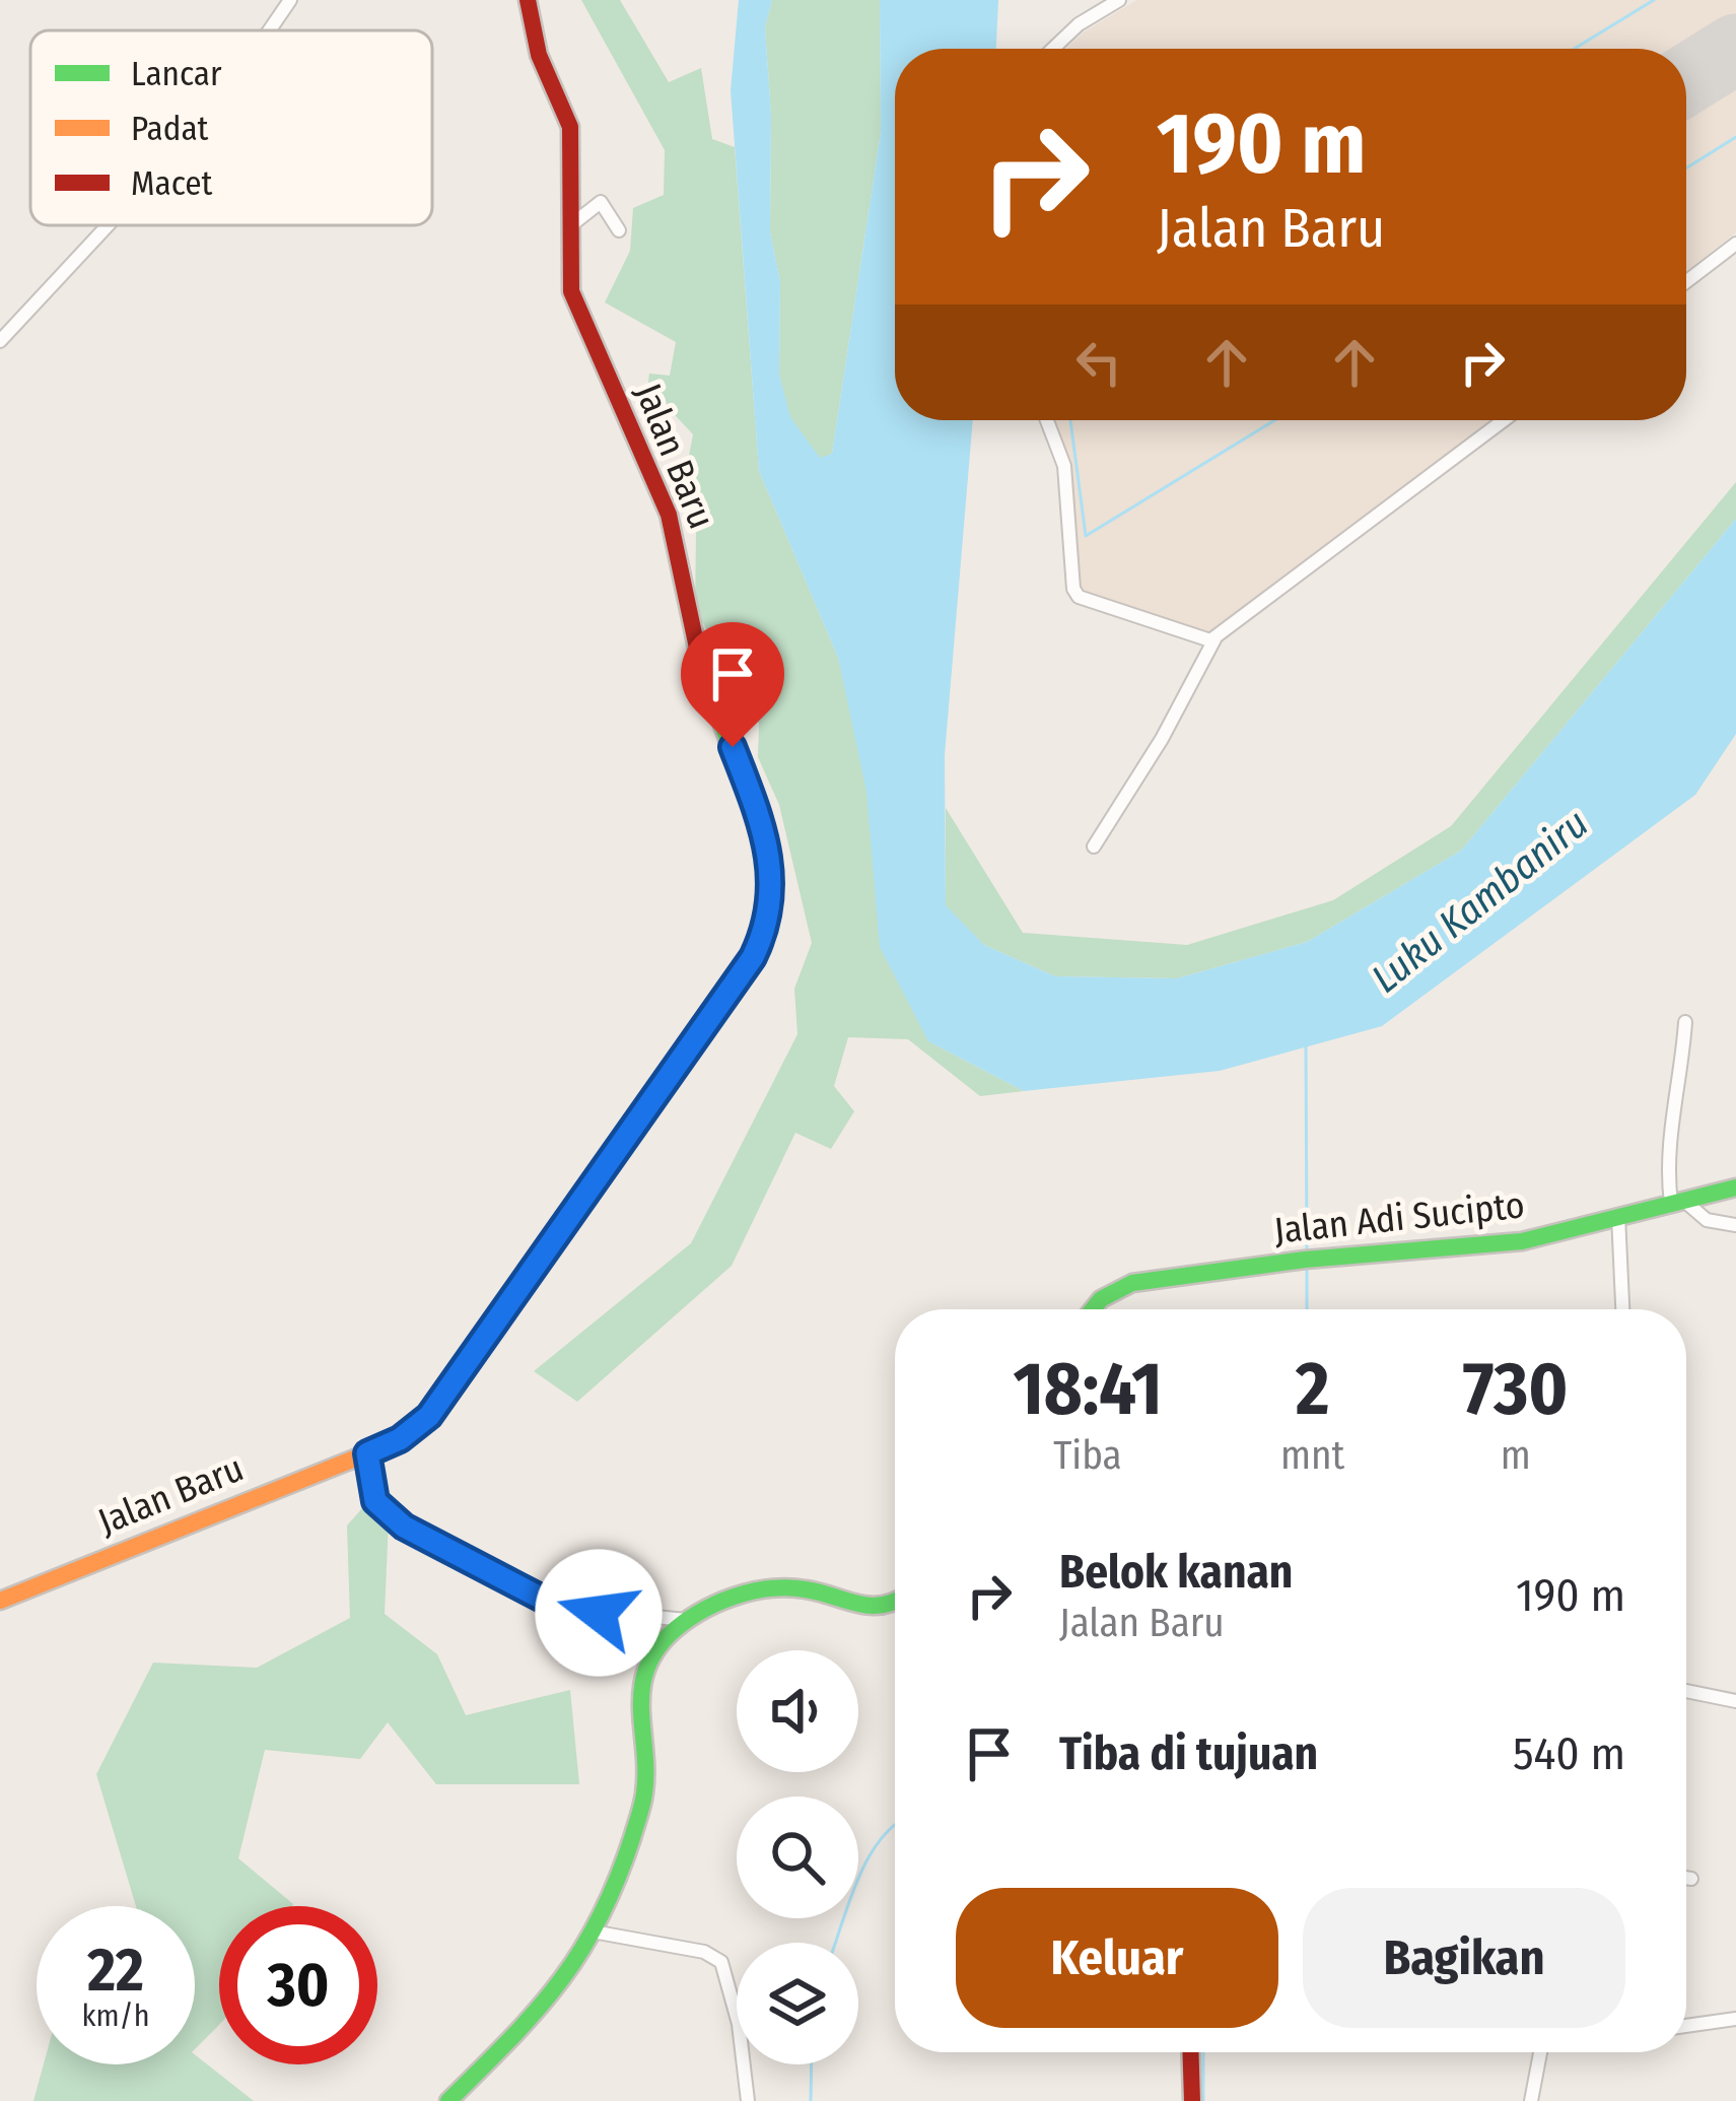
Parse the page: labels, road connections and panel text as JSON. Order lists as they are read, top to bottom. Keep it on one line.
{"streets":{"main road":["Jalan Baru","Jalan Adi Sucipto"]},"water":["Luku Kambaniru"],"legend":["Lancar","Padat","Macet"],"page":{"turn":["190 m","Jalan Baru"],"eta":["18:41","Tiba","2","mnt","730","m"],"list":[{"name":"Belok kanan","note":"Jalan Baru","value":"190 m"},{"name":"Tiba di tujuan","value":"540 m"}],"buttons":["Keluar","Bagikan"],"speed":"22 km/h","limit":"30"}}
